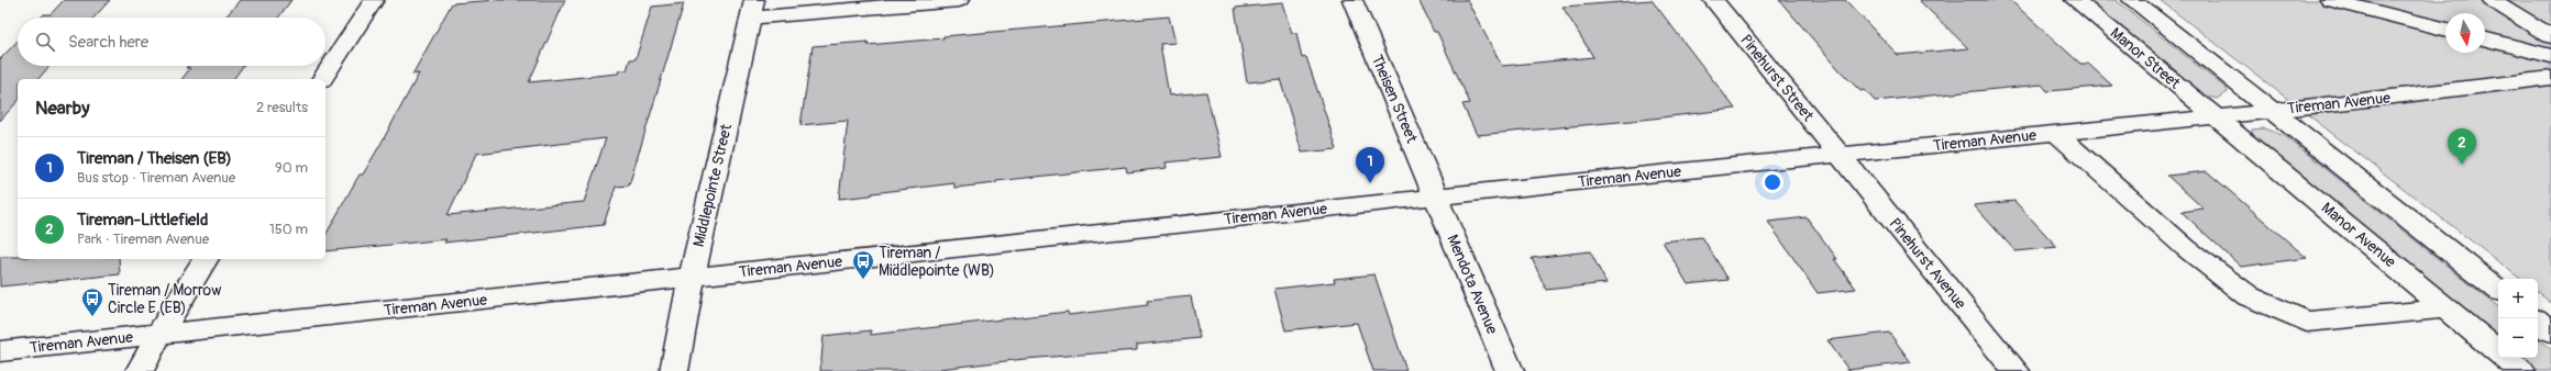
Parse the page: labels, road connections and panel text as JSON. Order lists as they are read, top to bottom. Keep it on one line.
{"streets":{"street":["Manor Street","Pinehurst Street","Theisen Street","Tireman Avenue","Middlepointe Street","Manor Avenue","Pinehurst Avenue","Mendota Avenue"]},"crossings":[["Manor Street","Tireman Avenue"],["Manor Street","Manor Avenue"],["Pinehurst Street","Tireman Avenue"],["Pinehurst Street","Pinehurst Avenue"],["Theisen Street","Tireman Avenue"],["Theisen Street","Mendota Avenue"],["Tireman Avenue","Middlepointe Street"],["Tireman Avenue","Manor Avenue"],["Tireman Avenue","Pinehurst Avenue"],["Tireman Avenue","Mendota Avenue"]],"places":{"bus stop":["Tireman / Middlepointe (WB)","Tireman / Morrow Circle E (EB)"]},"north":"bottom","page":{"search":"Search here","heading":["Nearby","2 results"],"pins":["2","1"],"list":[{"mark":"1","name":"Tireman / Theisen (EB)","note":"Bus stop · Tireman Avenue","value":"90 m"},{"mark":"2","name":"Tireman-Littlefield","note":"Park · Tireman Avenue","value":"150 m"}],"map_buttons":["+","−"]}}
